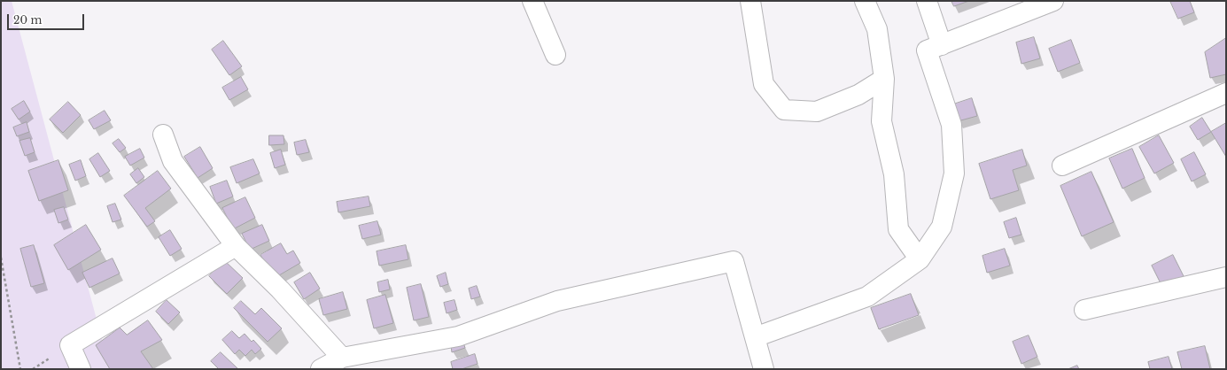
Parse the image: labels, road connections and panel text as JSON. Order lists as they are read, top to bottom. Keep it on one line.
{"scale_bar":"20 m"}
